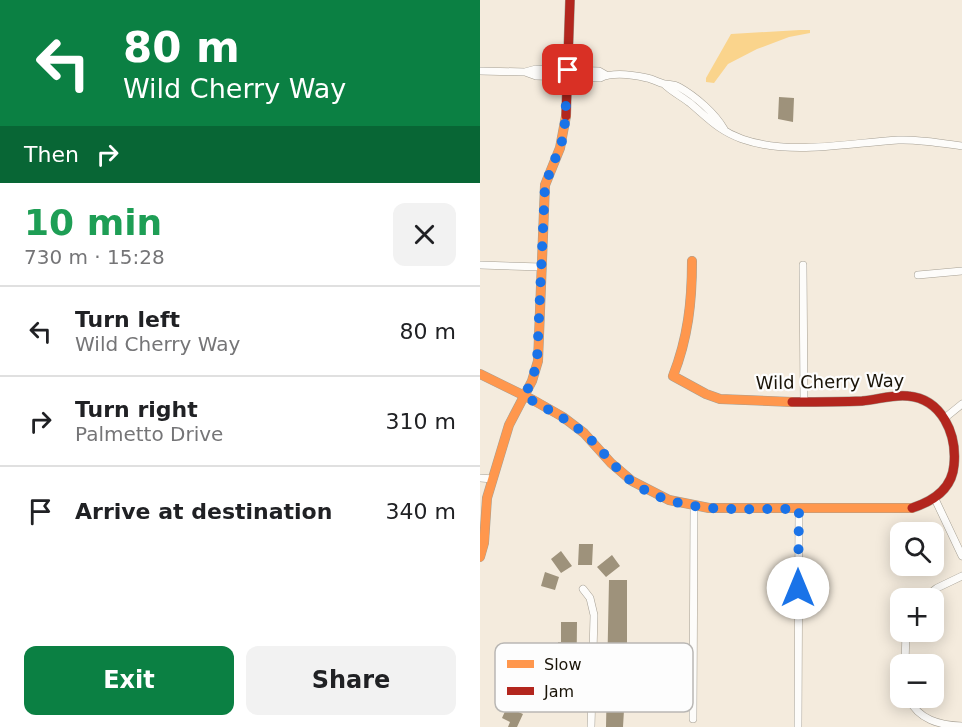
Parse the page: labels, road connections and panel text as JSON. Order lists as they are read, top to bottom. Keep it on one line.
{"streets":{"street":["Wild Cherry Way"]},"legend":["Slow","Jam"],"page":{"turn":["80 m","Wild Cherry Way"],"then":"Then","heading":["10 min","730 m · 15:28"],"list":[{"name":"Turn left","note":"Wild Cherry Way","value":"80 m"},{"name":"Turn right","note":"Palmetto Drive","value":"310 m"},{"name":"Arrive at destination","value":"340 m"}],"map_buttons":["+","−"],"buttons":["Exit","Share"]}}
